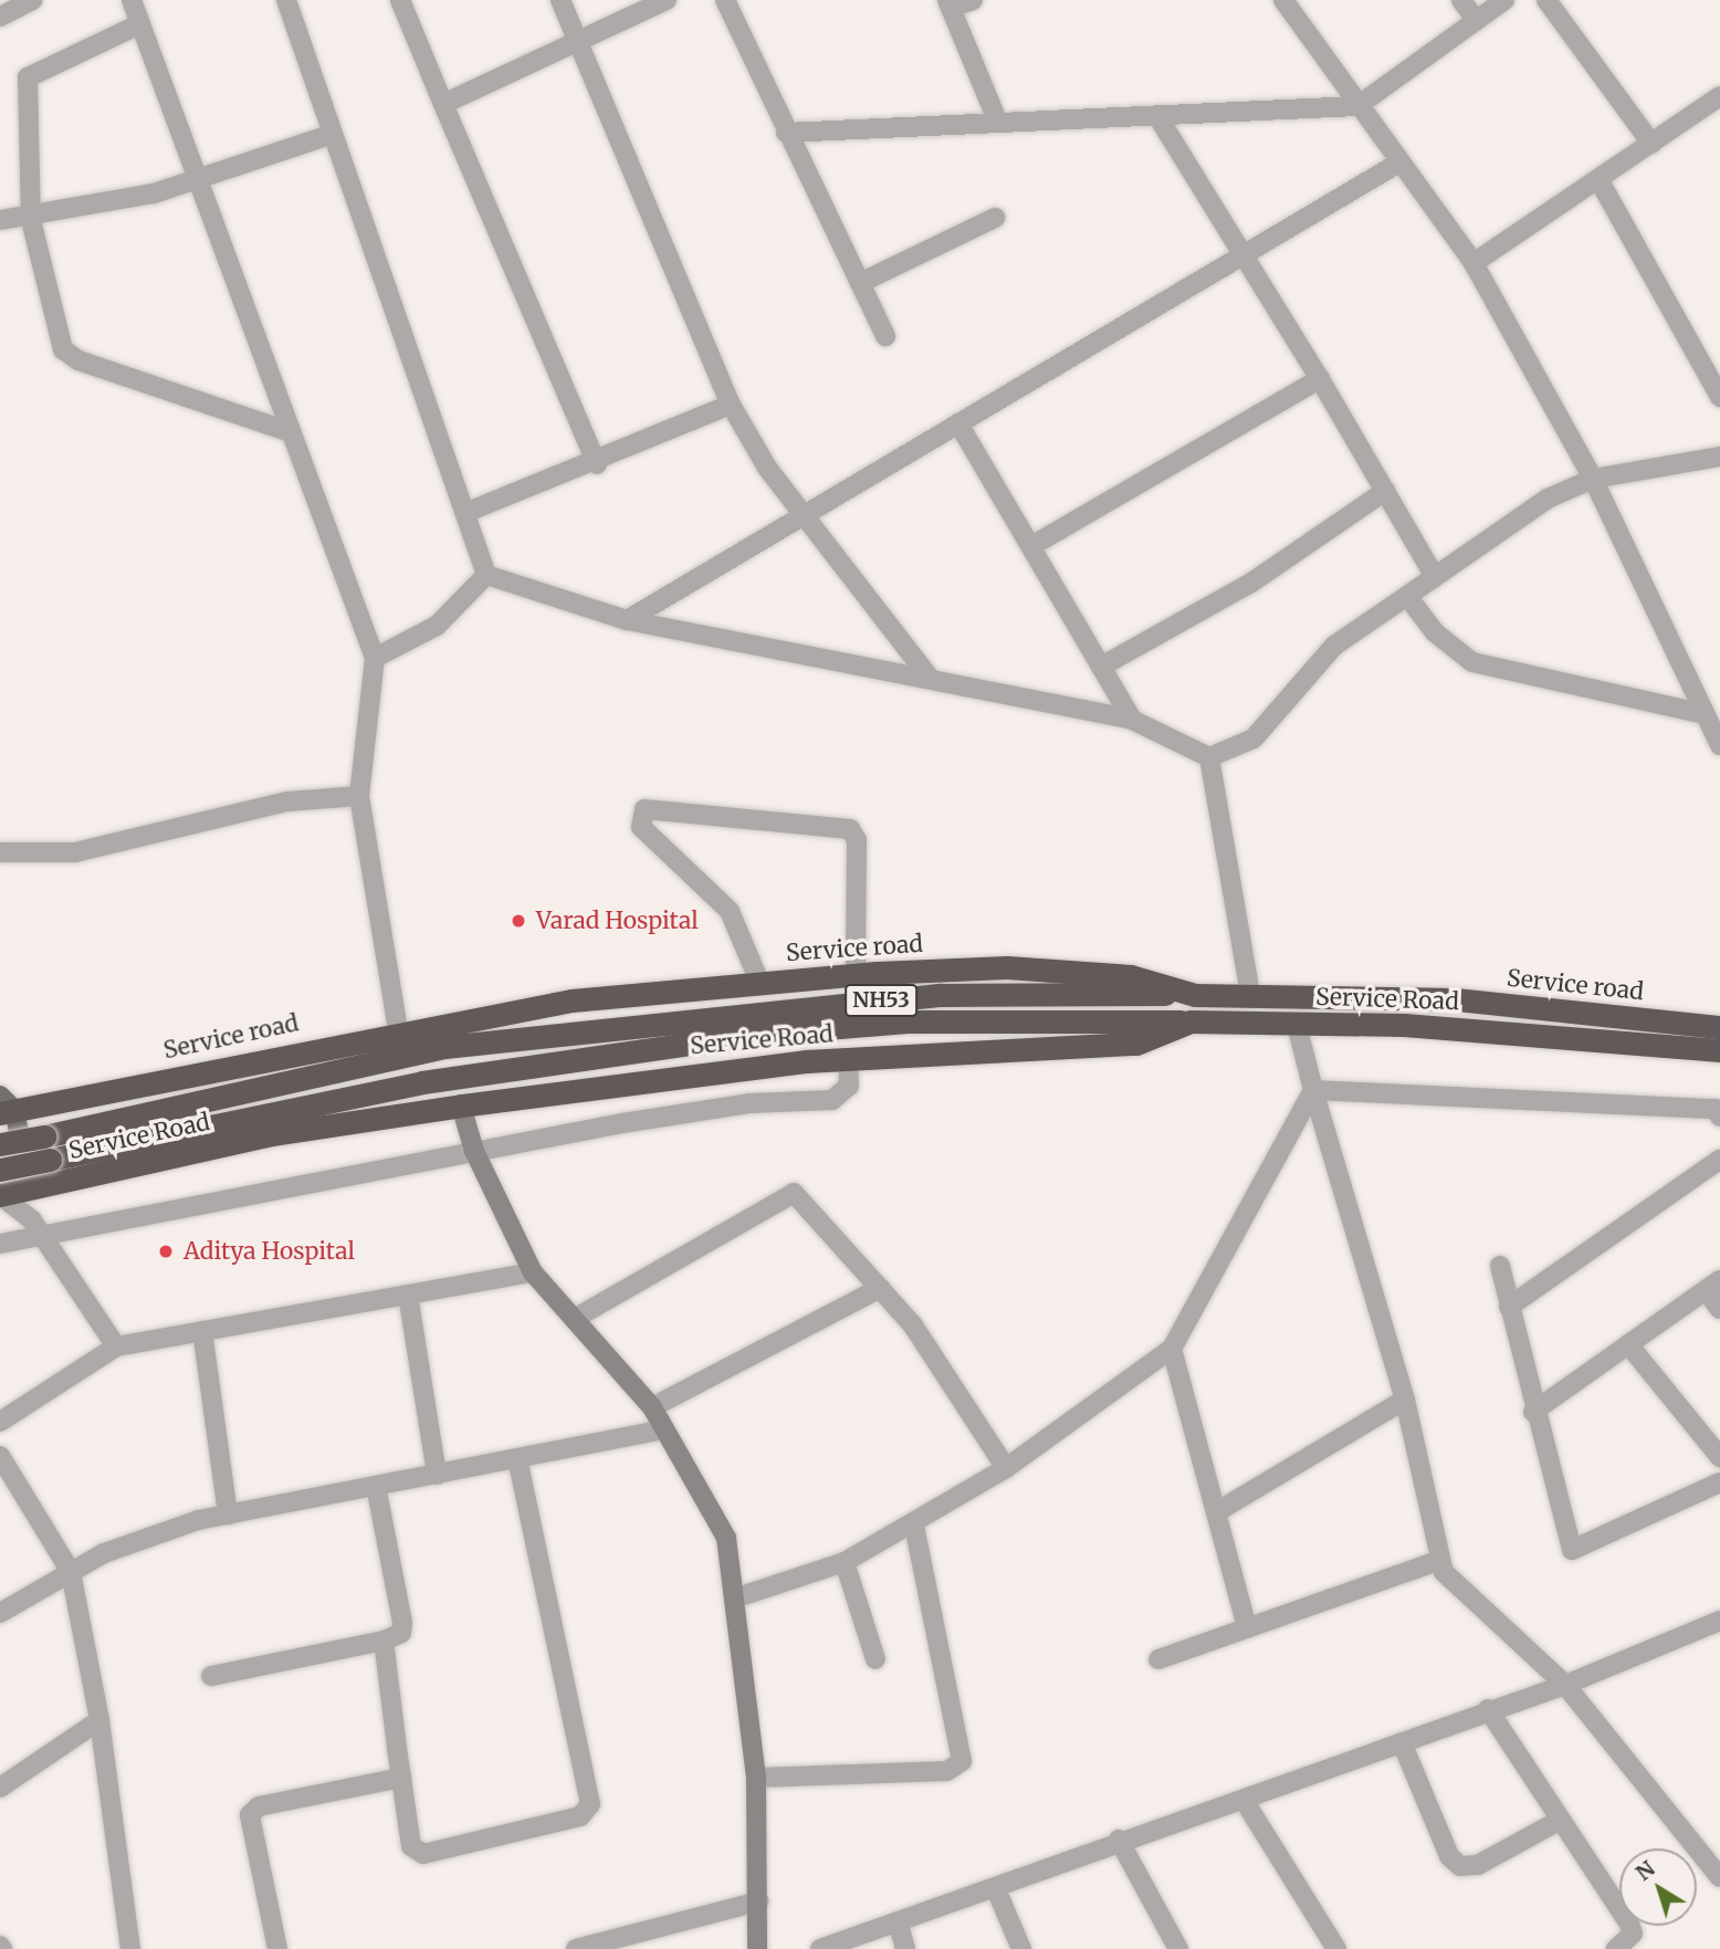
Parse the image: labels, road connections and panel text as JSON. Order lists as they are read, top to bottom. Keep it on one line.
{"streets":{"highway":["Service road","Service Road","NH53"]},"crossings":[["Service road","NH53"],["Service Road","NH53"]],"places":["Varad Hospital","Aditya Hospital"],"north":"top left"}
